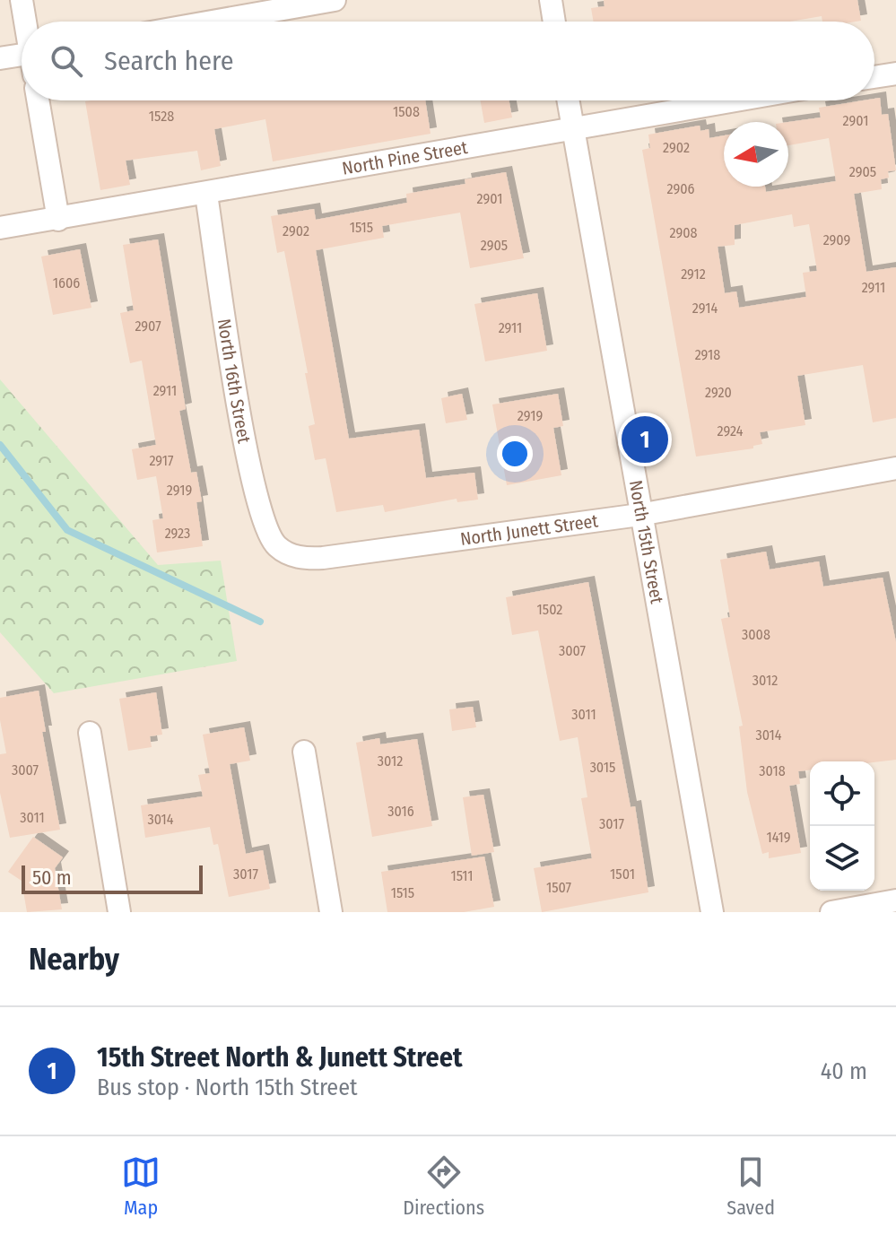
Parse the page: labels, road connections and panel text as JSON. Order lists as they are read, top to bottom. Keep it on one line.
{"streets":{"street":["North Pine Street","North 16th Street","North Junett Street","North 15th Street"]},"crossings":[["North Pine Street","North 16th Street"],["North Pine Street","North 15th Street"],["North 16th Street","North Junett Street"],["North Junett Street","North 15th Street"]],"house_numbers":["1508","1528","2901","2902","2905","2906","2901","1515","2902","2908","2909","2905","2912","1606","2911","2914","2907","2911","2918","2911","2920","2919","2924","2917","2919","2923","1502","3008","3007","3012","3011","3014","3012","3015","3007","3018","3016","3011","3014","3017","1419","3017","1501","1511","1507","1515"],"scale_bar":"50 m","north":"left","page":{"search":"Search here","pins":"1","scale":"50 m","heading":"Nearby","list":[{"mark":"1","name":"15th Street North & Junett Street","note":"Bus stop · North 15th Street","value":"40 m"}],"nav":["Map","Directions","Saved"]}}
